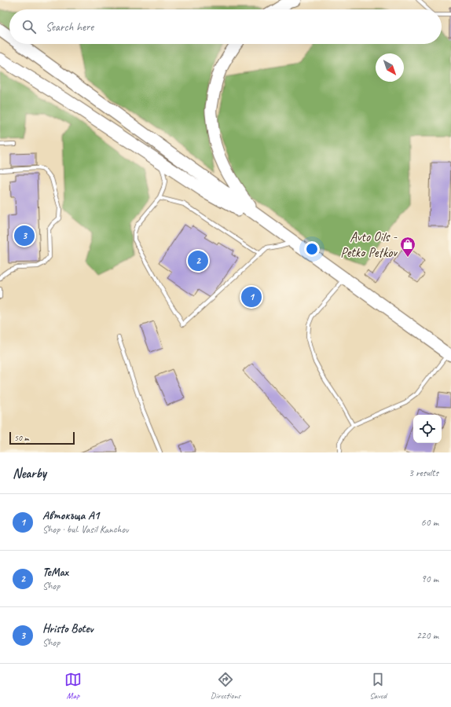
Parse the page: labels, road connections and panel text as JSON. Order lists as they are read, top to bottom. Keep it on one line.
{"places":{"shop":["Avto Oils - Petko Petkov"]},"scale_bar":"50 m","north":"bottom right","page":{"search":"Search here","pins":["3","2","1"],"scale":"50 m","heading":["Nearby","3 results"],"list":[{"mark":"1","name":"Автокъща А1","note":"Shop · bul. Vasil Kanchov","value":"60 m"},{"mark":"2","name":"TeMax","note":"Shop","value":"90 m"},{"mark":"3","name":"Hristo Botev","note":"Shop","value":"220 m"}],"nav":["Map","Directions","Saved"]}}
